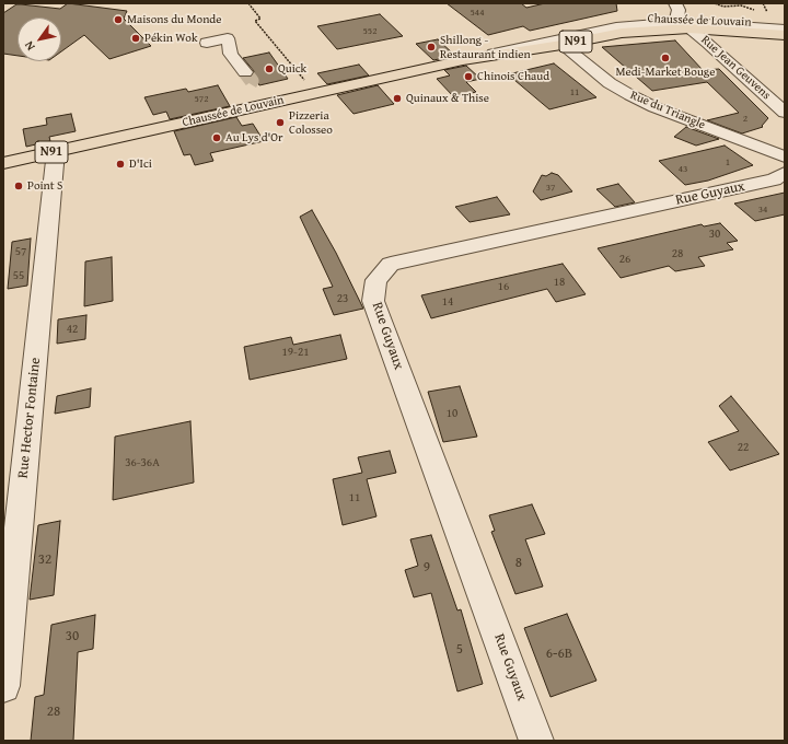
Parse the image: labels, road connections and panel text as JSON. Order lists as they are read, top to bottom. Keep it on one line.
{"streets":{"main road":["Chaussée de Louvain","N91"],"street":["Rue Jean Geuvens","Rue du Triangle","Rue Guyaux","Rue Hector Fontaine"]},"crossings":[["Chaussée de Louvain","Rue Jean Geuvens"],["Chaussée de Louvain","Rue du Triangle"],["Chaussée de Louvain","Rue Hector Fontaine"]],"places":["Maisons du Monde","Pékin Wok","Shillong - Restaurant indien","Medi-Market Bouge","Quick","Chinois Chaud","Quinaux & Thise","Pizzeria Colosseo","Au Lys d'Or","D'Ici","Point S"],"house_numbers":["544","552","11","572","2","1","43","37","34","30","57","28","26","55","18","16","23","14","42","19-21","10","22","36-36A","11","32","8","9","30","5","6-6B","28"],"north":"bottom left"}
